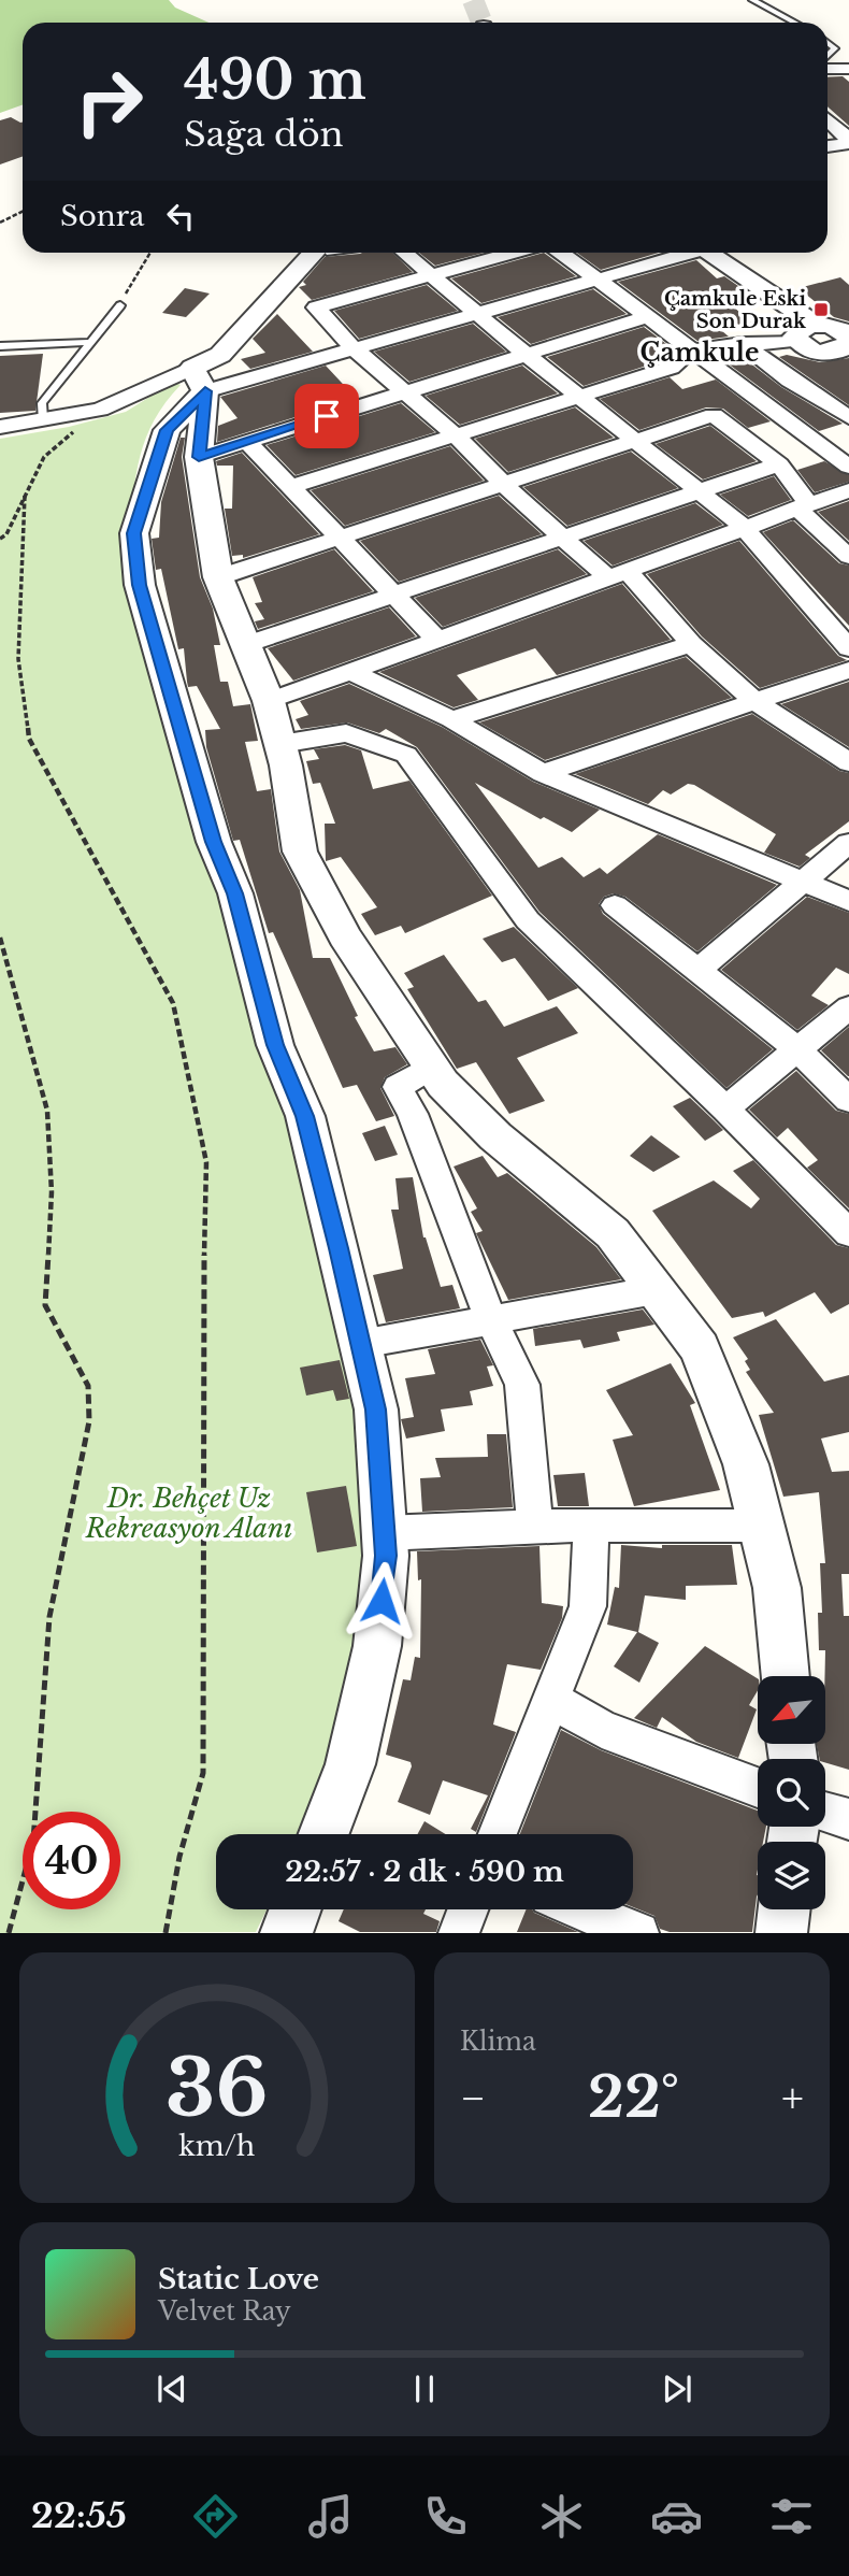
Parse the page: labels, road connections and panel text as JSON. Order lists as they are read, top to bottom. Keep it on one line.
{"districts":["Çamkule"],"parks":["Dr. Behçet Uz Rekreasyon Alanı"],"places":{"transit":["Çamkule Eski Son Durak"]},"north":"bottom left","page":{"turn":["490 m","Sağa dön"],"then":"Sonra","limit":"40","trip":"22:57 · 2 dk · 590 m","tile":"Klima","heat":["−","22°","+"],"song":["Static Love","Velvet Ray"],"tabs":"22:55","gauge":["36","km/h"]}}
